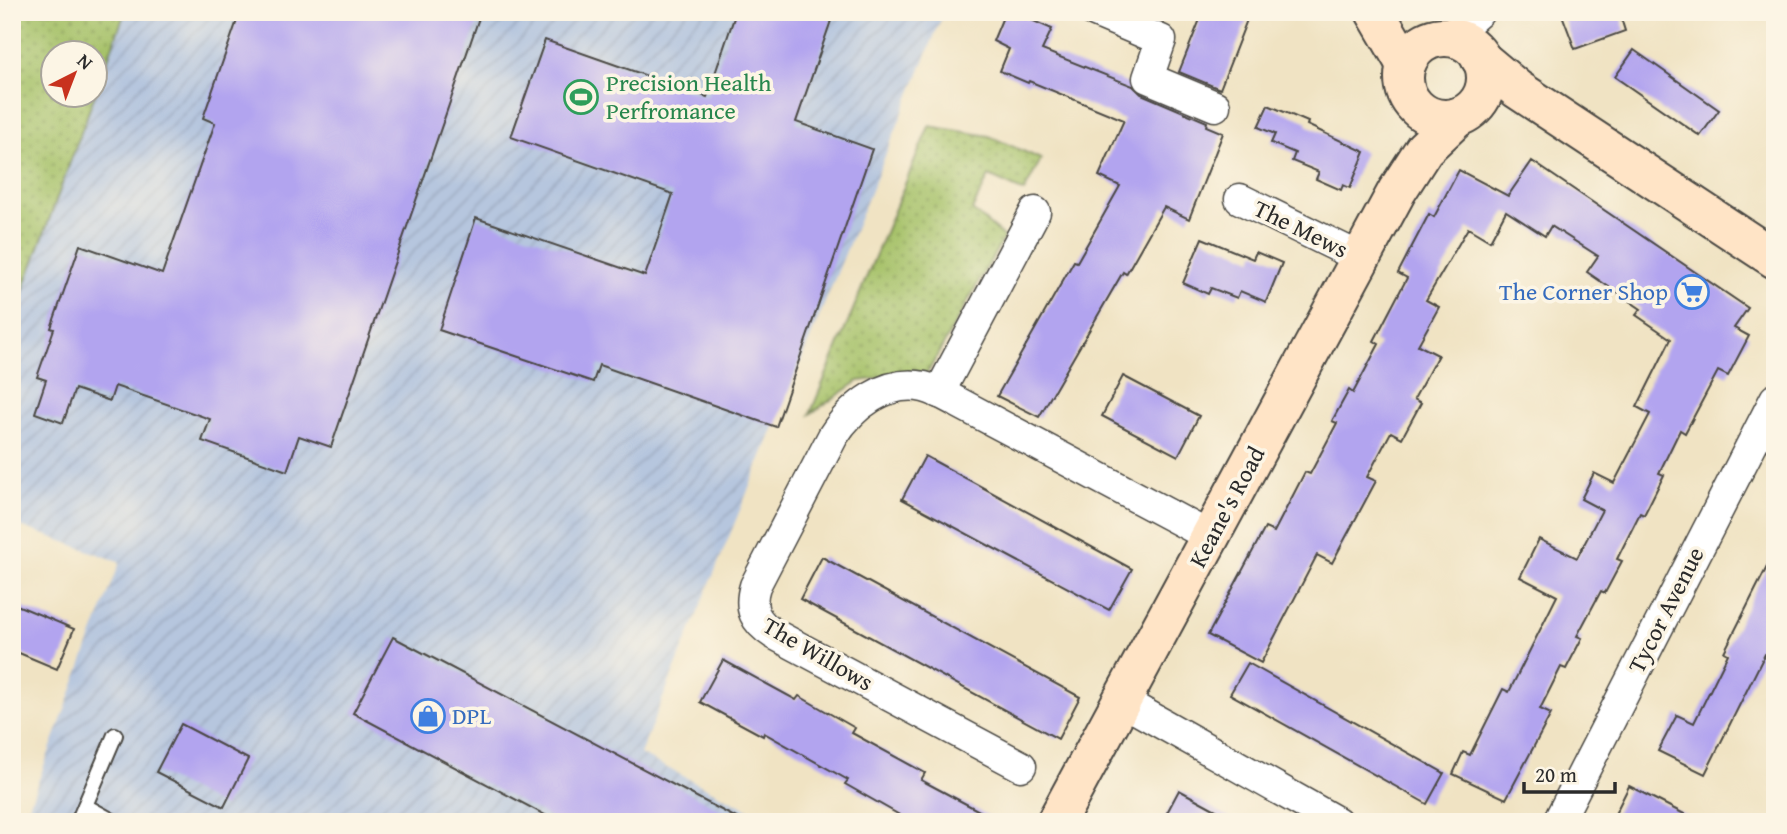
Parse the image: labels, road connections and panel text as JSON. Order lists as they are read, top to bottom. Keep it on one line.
{"streets":{"street":["The Mews","Keane's Road","Tycor Avenue","The Willows"]},"crossings":[["The Mews","Keane's Road"],["Keane's Road","The Willows"]],"places":{"sports":["Precision Health Perfromance"],"supermarket":["The Corner Shop"],"shop":["DPL"]},"scale_bar":"20 m","north":"top right"}
